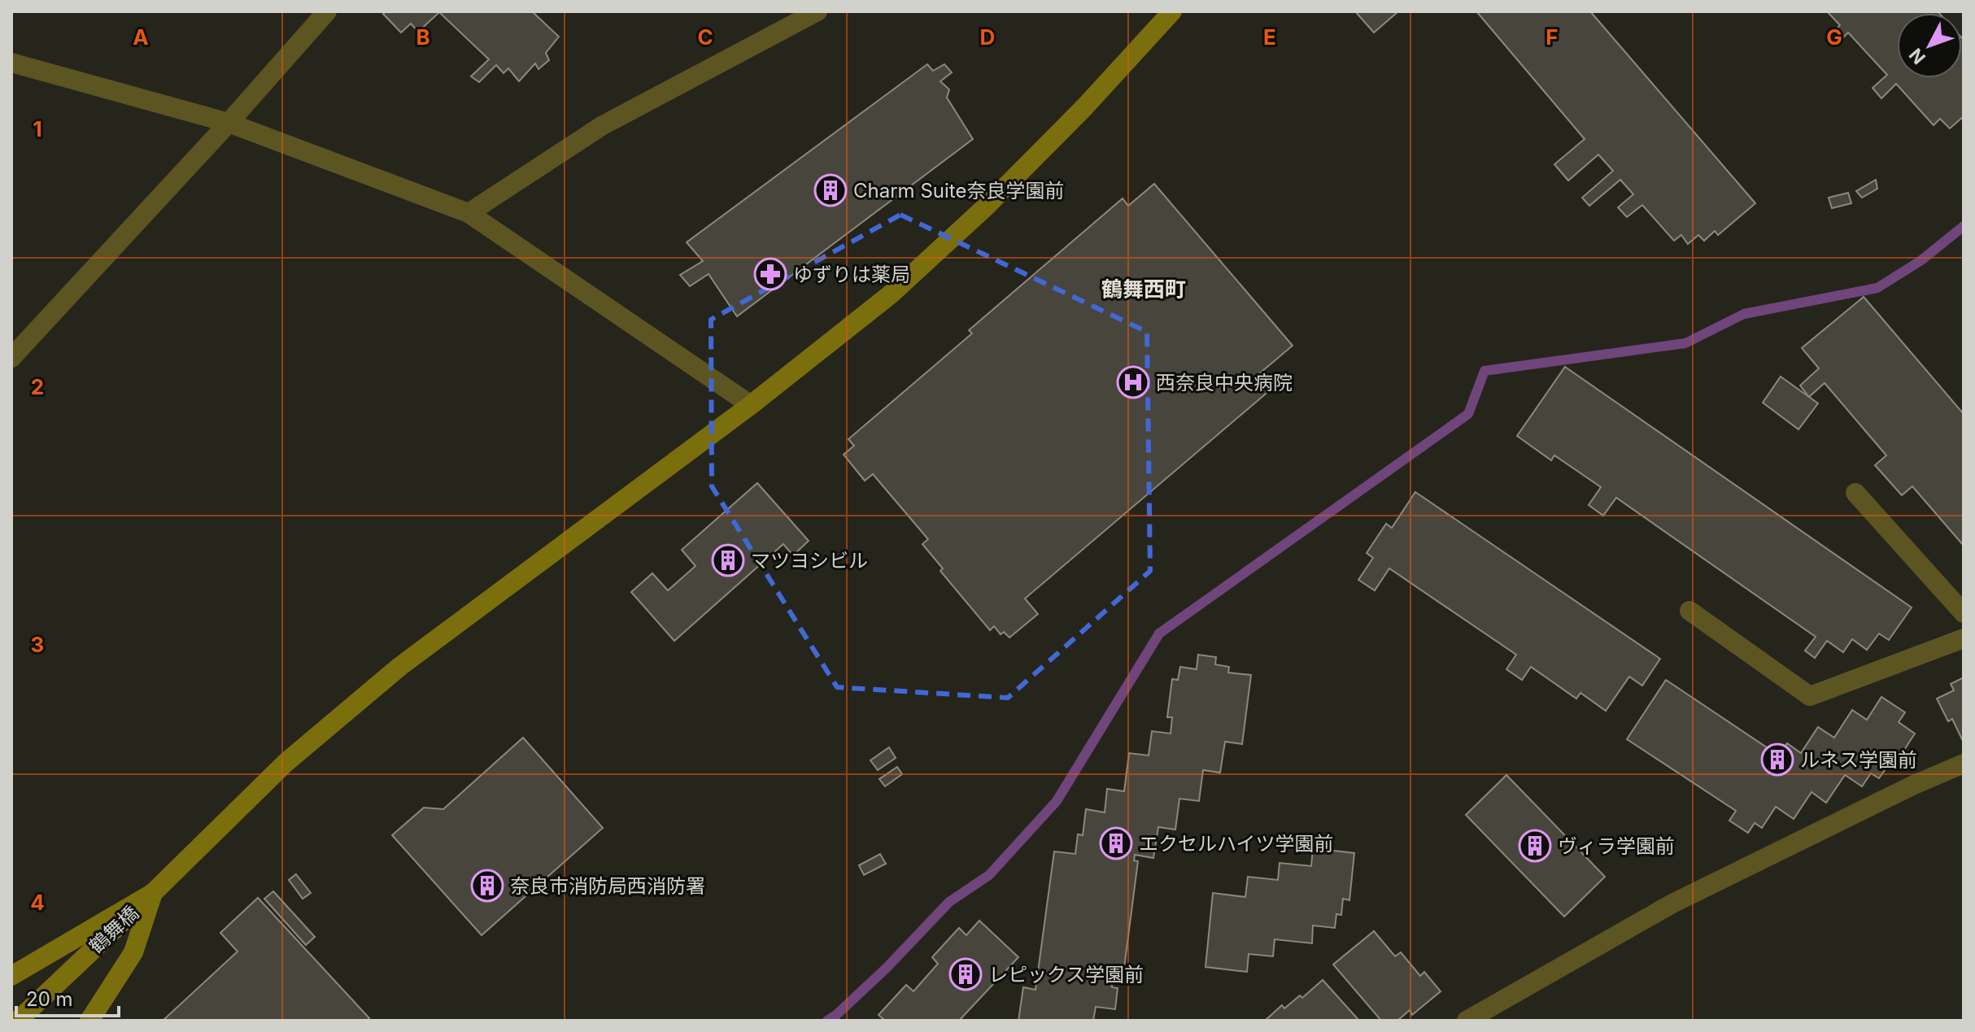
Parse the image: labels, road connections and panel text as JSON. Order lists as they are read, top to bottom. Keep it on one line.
{"streets":{"street":["鶴舞橋"]},"districts":["鶴舞西町"],"places":{"building":["Charm Suite奈良学園前","マツヨシビル","ルネス学園前","エクセルハイツ学園前","ヴィラ学園前","奈良市消防局西消防署","レピックス学園前"],"pharmacy":["ゆずりは薬局"],"hospital":["西奈良中央病院"]},"scale_bar":"20 m","north":"bottom left","grid":{"columns":["A","B","C","D","E","F","G"],"rows":["1","2","3","4"]}}
